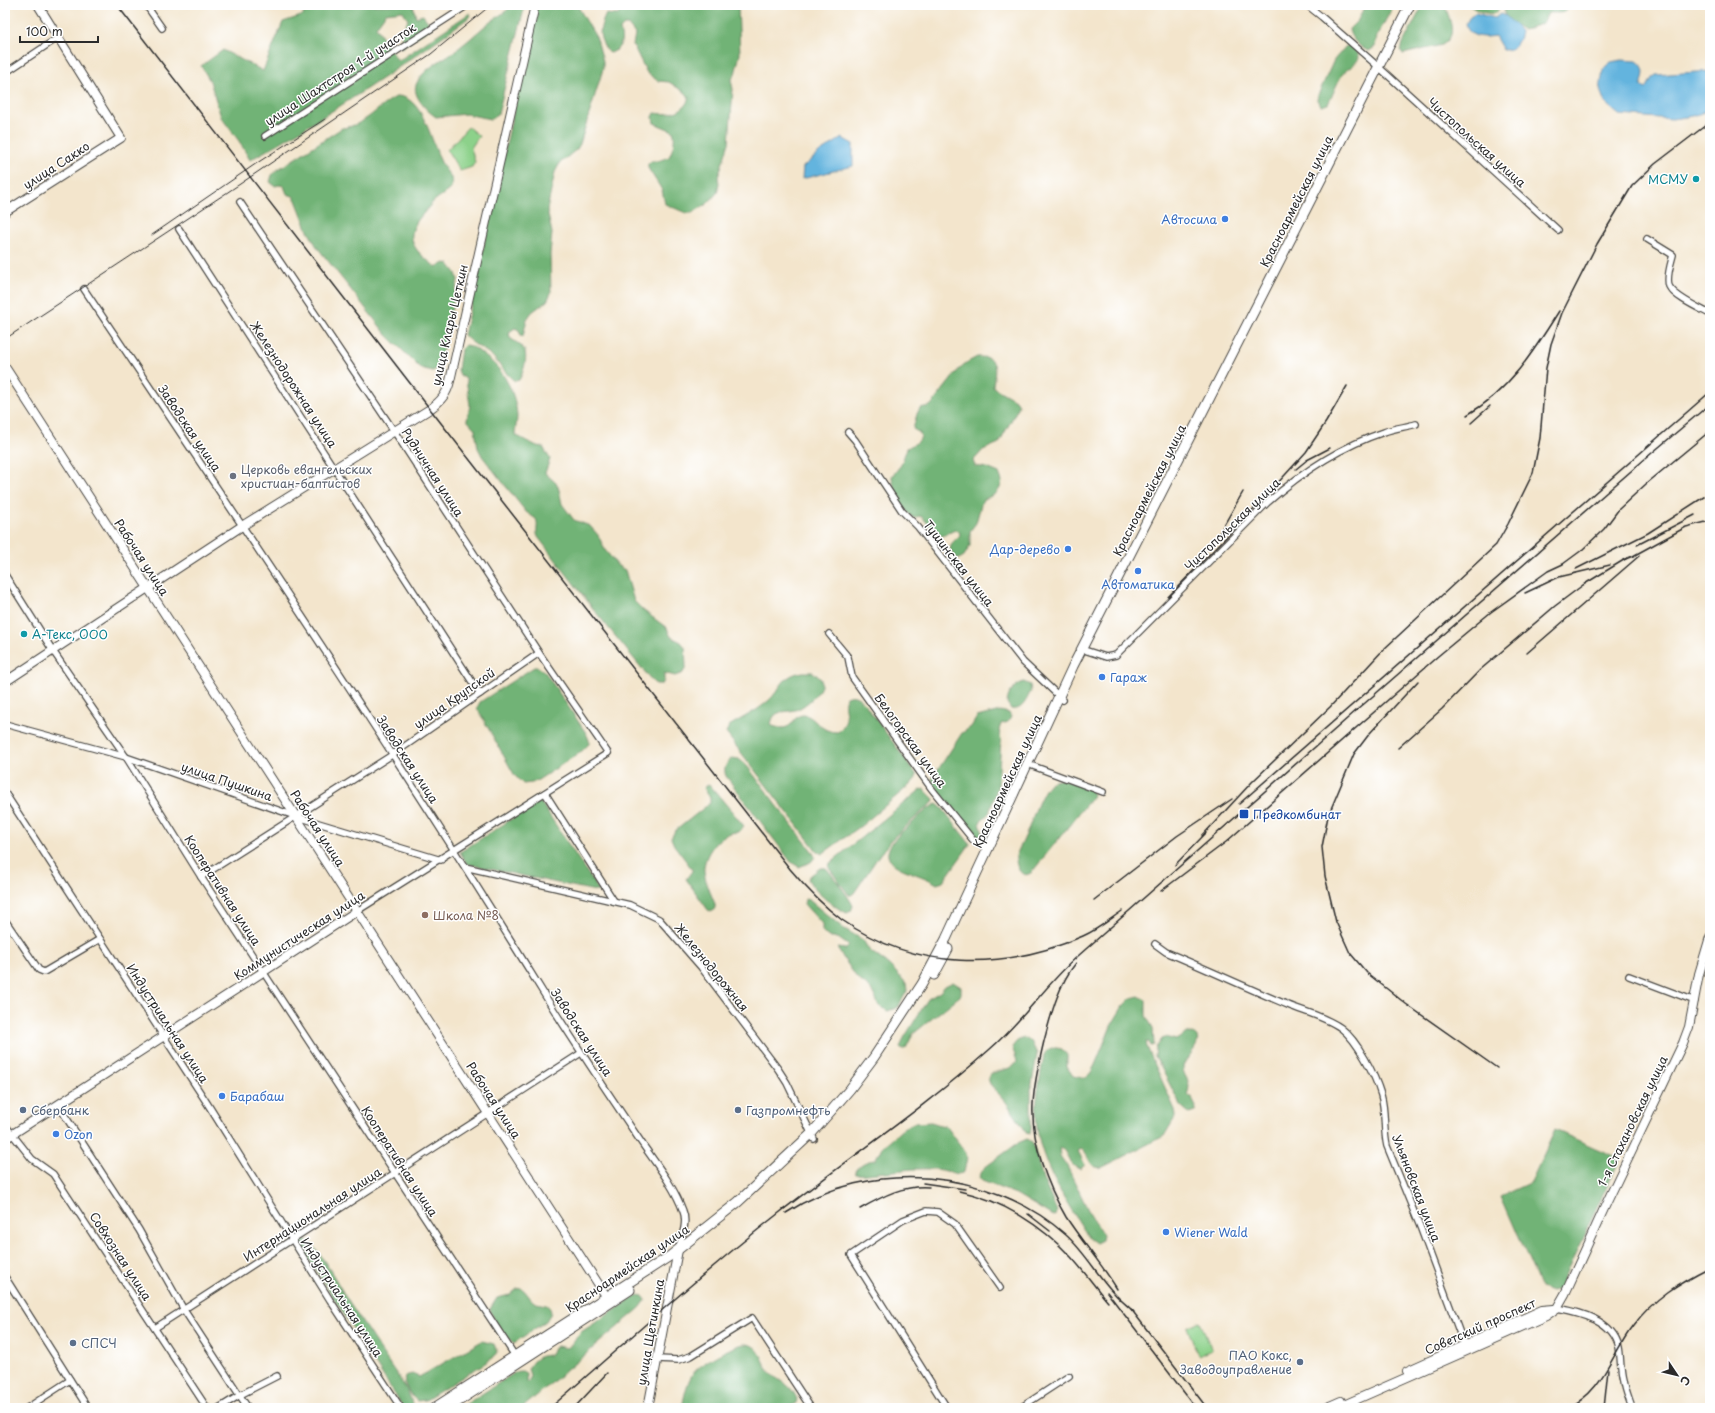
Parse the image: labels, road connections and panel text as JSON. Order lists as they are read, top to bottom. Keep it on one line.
{"streets":{"main road":["улица Сакко","Красноармейская улица","улица Клары Цеткин","Рабочая улица","Коммунистическая улица","1-я Стахановская улица","Советский проспект","улица Щетинкина"],"street":["улица Шахтстроя 1-й участок","Чистопольская улица","Железнодорожная улица","Заводская улица","Рудничная улица","Тушинская улица","улица Крупской","Белогорская улица","улица Пушкина","Кооперативная улица","Железнодорожная","Индустриальная улица","Ульяновская улица","Интернациональная улица","Совхозная улица"]},"crossings":[["Чистопольская улица","Красноармейская улица"],["Красноармейская улица","Заводская улица"],["Красноармейская улица","Рабочая улица"],["Красноармейская улица","Тушинская улица"],["Красноармейская улица","Белогорская улица"],["Красноармейская улица","Кооперативная улица"],["Красноармейская улица","Железнодорожная"],["Красноармейская улица","улица Щетинкина"],["улица Клары Цеткин","Железнодорожная улица"],["улица Клары Цеткин","Заводская улица"],["улица Клары Цеткин","Рудничная улица"],["улица Клары Цеткин","Рабочая улица"],["улица Клары Цеткин","Кооперативная улица"],["Железнодорожная улица","улица Крупской"],["Заводская улица","улица Крупской"],["Заводская улица","Коммунистическая улица"],["Заводская улица","Железнодорожная"],["Заводская улица","Интернациональная улица"],["Заводская улица","улица Щетинкина"],["Рудничная улица","улица Крупской"],["Рудничная улица","Коммунистическая улица"],["Рабочая улица","улица Крупской"],["Рабочая улица","улица Пушкина"],["Рабочая улица","Коммунистическая улица"],["Рабочая улица","Интернациональная улица"],["улица Крупской","улица Пушкина"],["улица Крупской","Кооперативная улица"],["улица Пушкина","Кооперативная улица"],["улица Пушкина","Коммунистическая улица"],["Кооперативная улица","Коммунистическая улица"],["Кооперативная улица","Интернациональная улица"],["Коммунистическая улица","Индустриальная улица"],["Коммунистическая улица","Совхозная улица"],["Индустриальная улица","Интернациональная улица"],["1-я Стахановская улица","Советский проспект"],["Ульяновская улица","Советский проспект"],["Интернациональная улица","Совхозная улица"]],"places":{"other":["МСМУ","Автосила","Церковь евангельских христиан-баптистов","Дар-дерево","Автоматика","А-Текс, ООО","Гараж","Школа №8","Барабаш","Сбербанк","Газпромнефть","Ozon","Wiener Wald","СПСЧ","ПАО Кокс, Заводоуправление"],"transit":["Предкомбинат"]},"scale_bar":"100 m","north":"bottom right"}
